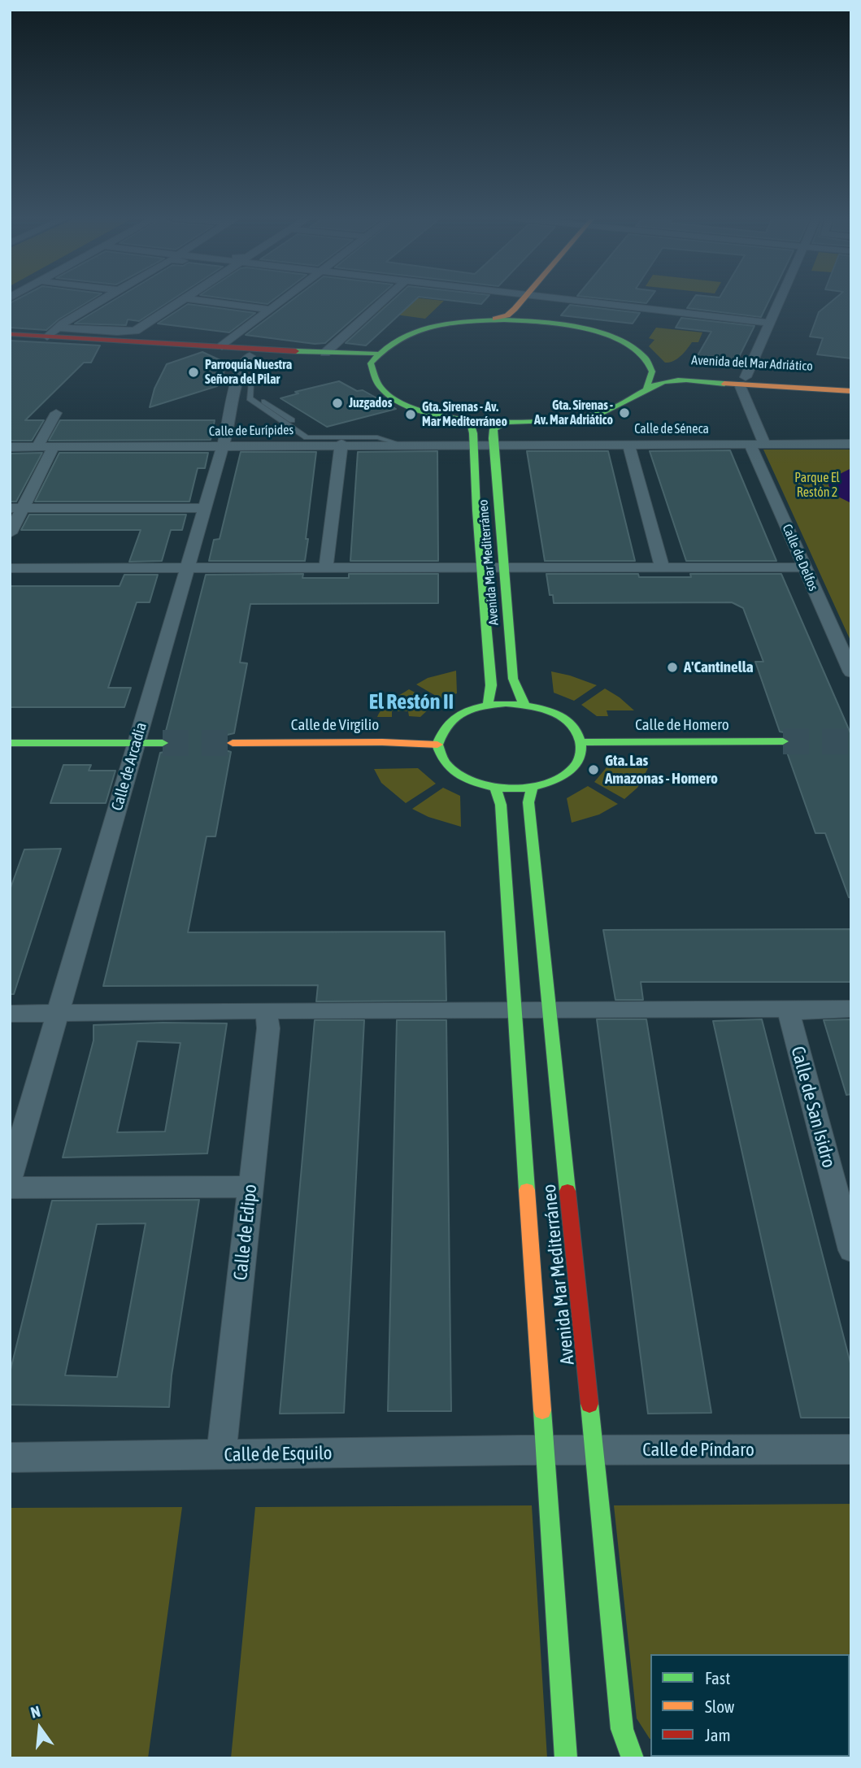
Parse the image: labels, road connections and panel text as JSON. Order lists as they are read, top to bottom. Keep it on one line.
{"streets":{"street":["Avenida del Mar Adriático","Calle de Séneca","Calle de Eurípides","Calle de Delfos","Avenida Mar Mediterráneo","Calle de Virgilio","Calle de Homero","Calle de Arcadia","Calle de San Isidro","Calle de Edipo","Calle de Píndaro","Calle de Esquilo"]},"crossings":[["Avenida del Mar Adriático","Calle de Delfos"],["Calle de Séneca","Calle de Eurípides"],["Calle de Séneca","Calle de Delfos"],["Calle de Séneca","Avenida Mar Mediterráneo"],["Calle de Eurípides","Avenida Mar Mediterráneo"],["Calle de Eurípides","Calle de Arcadia"],["Avenida Mar Mediterráneo","Calle de Virgilio"],["Avenida Mar Mediterráneo","Calle de Homero"],["Avenida Mar Mediterráneo","Calle de Píndaro"],["Avenida Mar Mediterráneo","Calle de Esquilo"],["Calle de Virgilio","Calle de Homero"],["Calle de Edipo","Calle de Esquilo"],["Calle de Píndaro","Calle de Esquilo"]],"districts":["El Restón II"],"parks":["Parque El Restón 2"],"places":["Parroquia Nuestra Señora del Pilar","Juzgados","Gta. Sirenas - Av. Mar Adriático","Gta. Sirenas - Av. Mar Mediterráneo","A'Cantinella","Gta. Las Amazonas - Homero"],"legend":["Fast","Slow","Jam"],"north":"top"}
